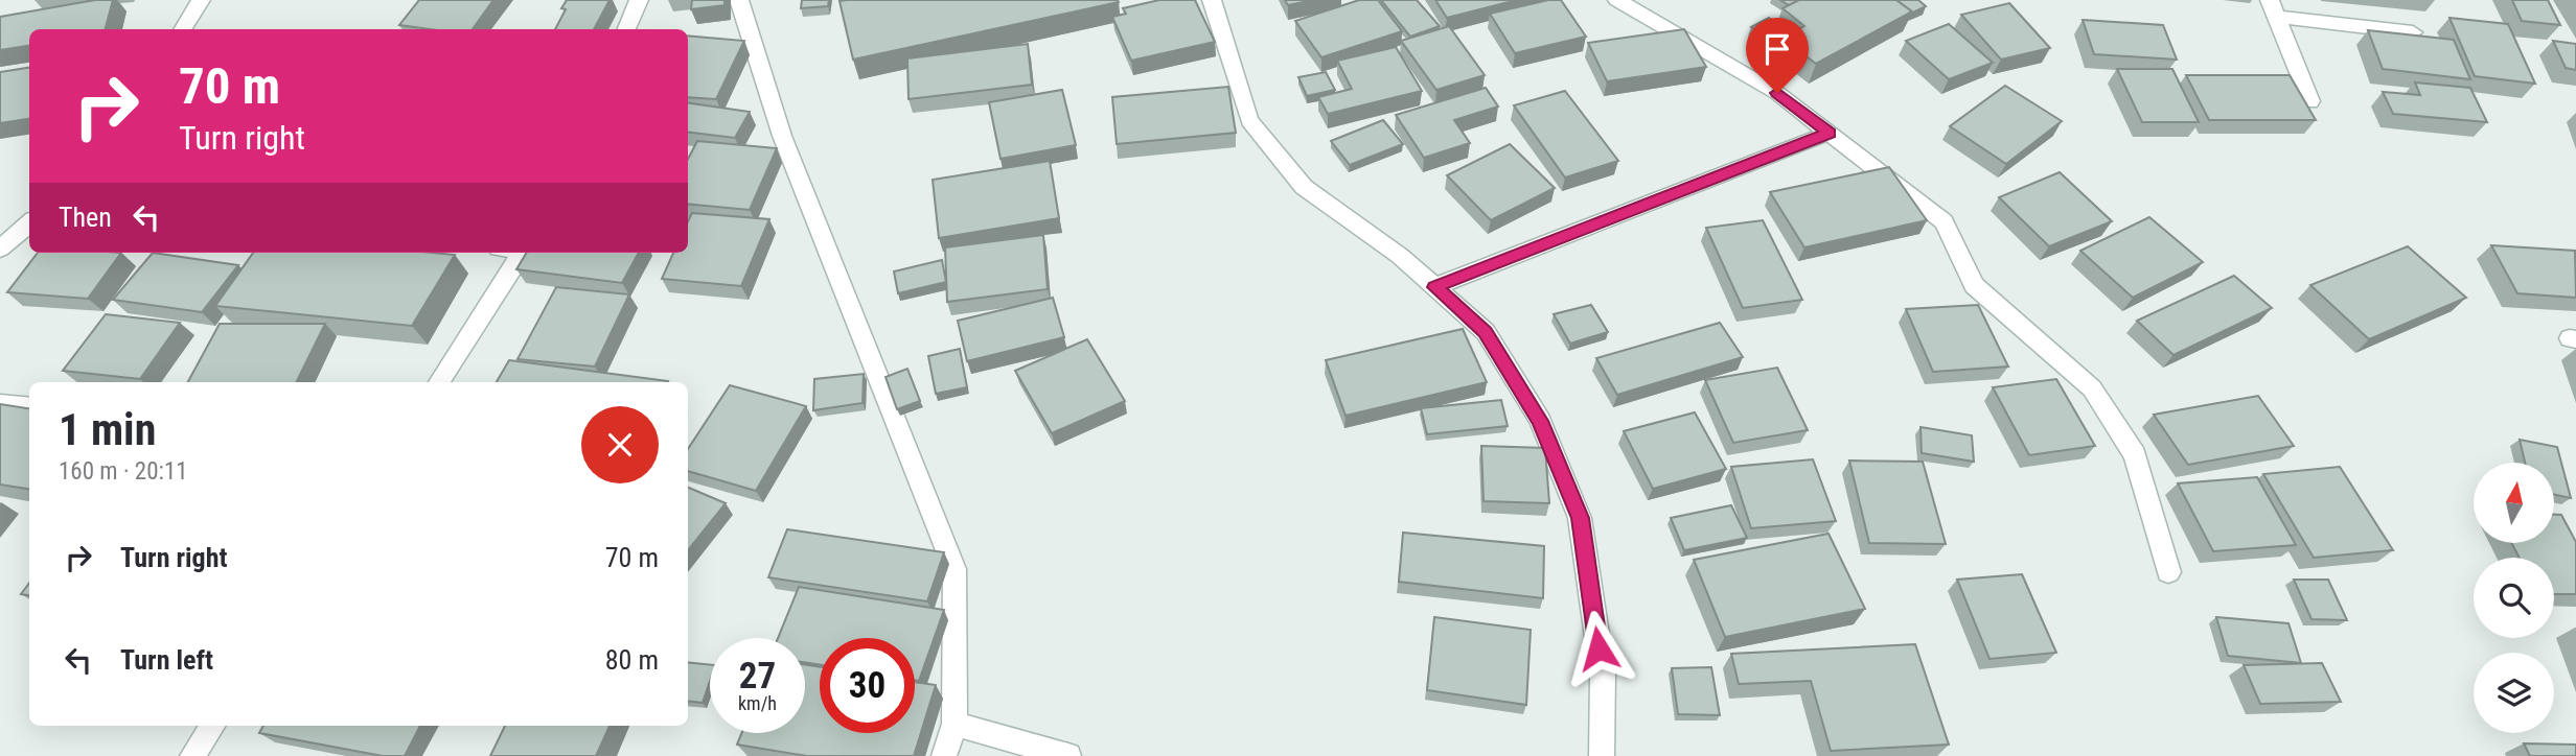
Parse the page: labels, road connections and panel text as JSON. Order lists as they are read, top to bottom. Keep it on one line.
{"north":"top","page":{"turn":["70 m","Turn right"],"then":"Then","heading":["1 min","160 m · 20:11"],"list":[{"name":"Turn right","value":"70 m"},{"name":"Turn left","value":"80 m"}],"speed":"27 km/h","limit":"30"}}
